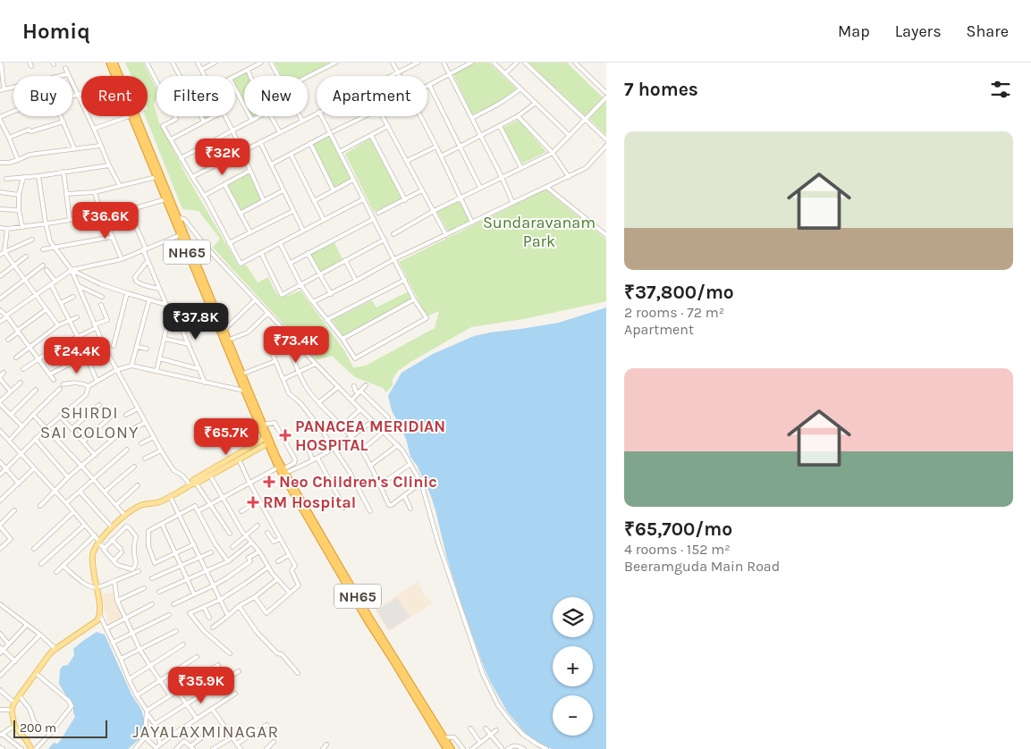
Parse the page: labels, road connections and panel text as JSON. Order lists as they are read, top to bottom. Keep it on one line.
{"streets":{"highway":["NH65"]},"districts":["SHIRDI SAI COLONY","JAYALAXMINAGAR"],"parks":["Sundaravanam Park"],"places":{"health":["PANACEA MERIDIAN HOSPITAL","Neo Children's Clinic","RM Hospital"]},"scale_bar":"200 m","page":{"header":"Homiq","nav":["Map","Layers","Share"],"heading":"7 homes","chip":["Buy","Rent","Filters","New","Apartment"],"list":[{"name":"₹37,800/mo","note":"2 rooms · 72 m² · Apartment"},{"name":"₹65,700/mo","note":"4 rooms · 152 m² · Beeramguda Main Road"}],"price":["₹32K","₹36.6K","₹37.8K","₹73.4K","₹24.4K","₹65.7K","₹35.9K"],"map_buttons":["+","−"],"scale":"200 m"}}
